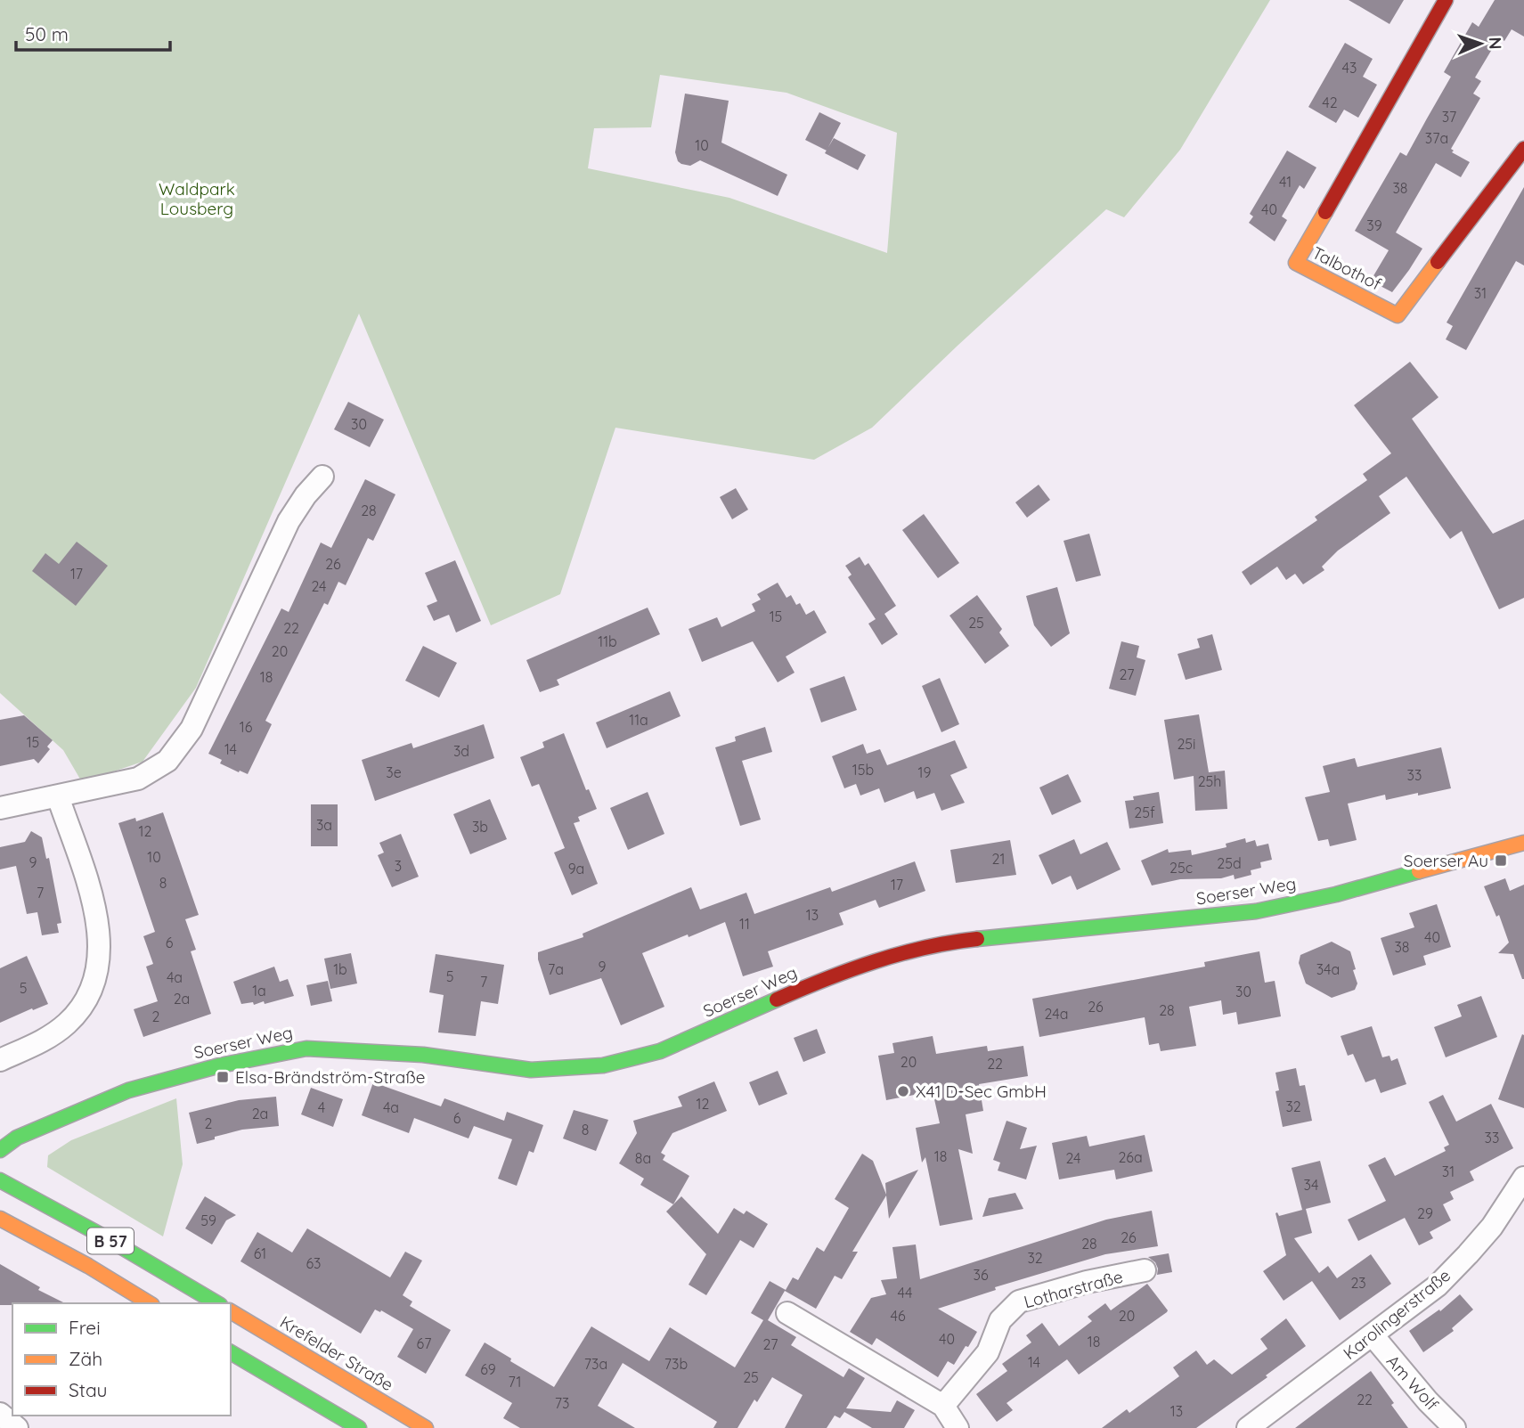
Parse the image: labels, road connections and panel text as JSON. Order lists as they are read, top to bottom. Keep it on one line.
{"streets":{"street":["Talbothof","Soerser Weg","B 57","Lotharstraße","Karolingerstraße","Krefelder Straße","Am Wolf"]},"crossings":[["Karolingerstraße","Am Wolf"]],"parks":["Waldpark Lousberg"],"places":{"transit":["Soerser Au","Elsa-Brändström-Straße"],"other":["X41 D-Sec GmbH"]},"house_numbers":["43","42","37","37a","10","41","38","40","39","31","30","28","26","17","24","15","25","22","11b","20","27","18","11a","16","15","25i","14","3d","15b","3e","19","33","25h","25f","3a","3b","12","10","21","9","25d","3","25c","9a","8","17","7","13","11","40","6","38","9","1b","7a","34a","5","4a","7","5","1a","30","2a","26","28","24a","2","20","22","12","32","4","4a","2a","6","2","8","33","18","26a","8a","24","31","34","29","59","26","28","61","32","63","36","23","44","46","20","40","18","67","27","14","73a","73b","69","25","71","22","73","13"],"legend":["Frei","Zäh","Stau"],"scale_bar":"50 m","north":"right"}
